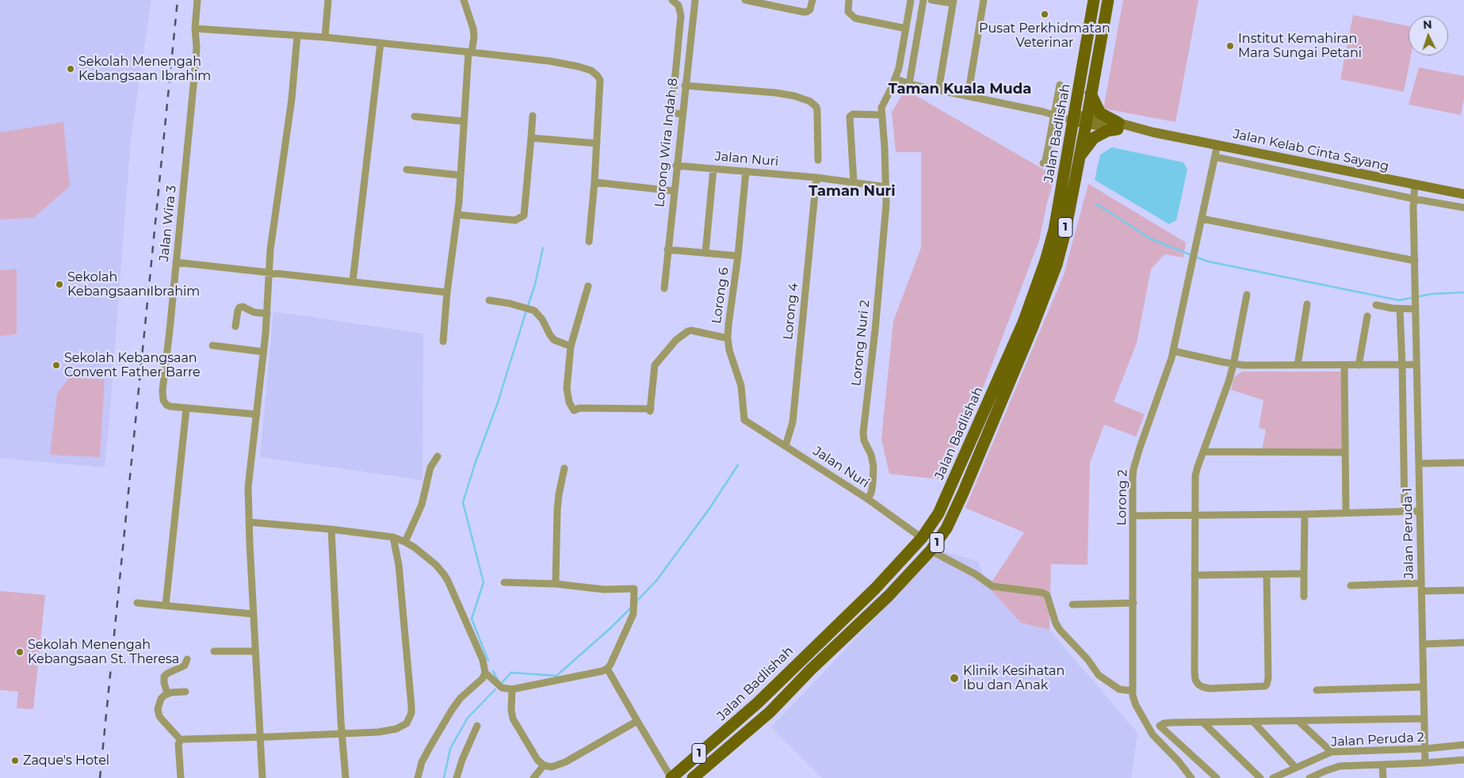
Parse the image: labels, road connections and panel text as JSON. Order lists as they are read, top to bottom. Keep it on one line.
{"streets":{"main road":["Jalan Badlishah","Jalan Kelab Cinta Sayang","1"],"street":["Lorong Wira Indah 8","Jalan Nuri","Jalan Wira 3","Lorong 6","Lorong 4","Lorong Nuri 2","Lorong 2","Jalan Peruda 1","Jalan Peruda 2"]},"crossings":[["Jalan Badlishah","Jalan Kelab Cinta Sayang"],["Jalan Badlishah","Jalan Nuri"],["Lorong Wira Indah 8","Jalan Nuri"],["Jalan Kelab Cinta Sayang","Lorong 2"],["Jalan Kelab Cinta Sayang","Jalan Peruda 1"],["Jalan Nuri","Lorong 6"],["Jalan Nuri","Lorong 4"],["Jalan Nuri","Lorong Nuri 2"],["Jalan Peruda 1","Jalan Peruda 2"]],"districts":["Taman Kuala Muda","Taman Nuri"],"places":["Pusat Perkhidmatan Veterinar","Institut Kemahiran Mara Sungai Petani","Sekolah Menengah Kebangsaan Ibrahim","Sekolah Kebangsaan Ibrahim","Sekolah Kebangsaan Convent Father Barre","Sekolah Menengah Kebangsaan St. Theresa","Klinik Kesihatan Ibu dan Anak","Zaque's Hotel"],"north":"top"}
